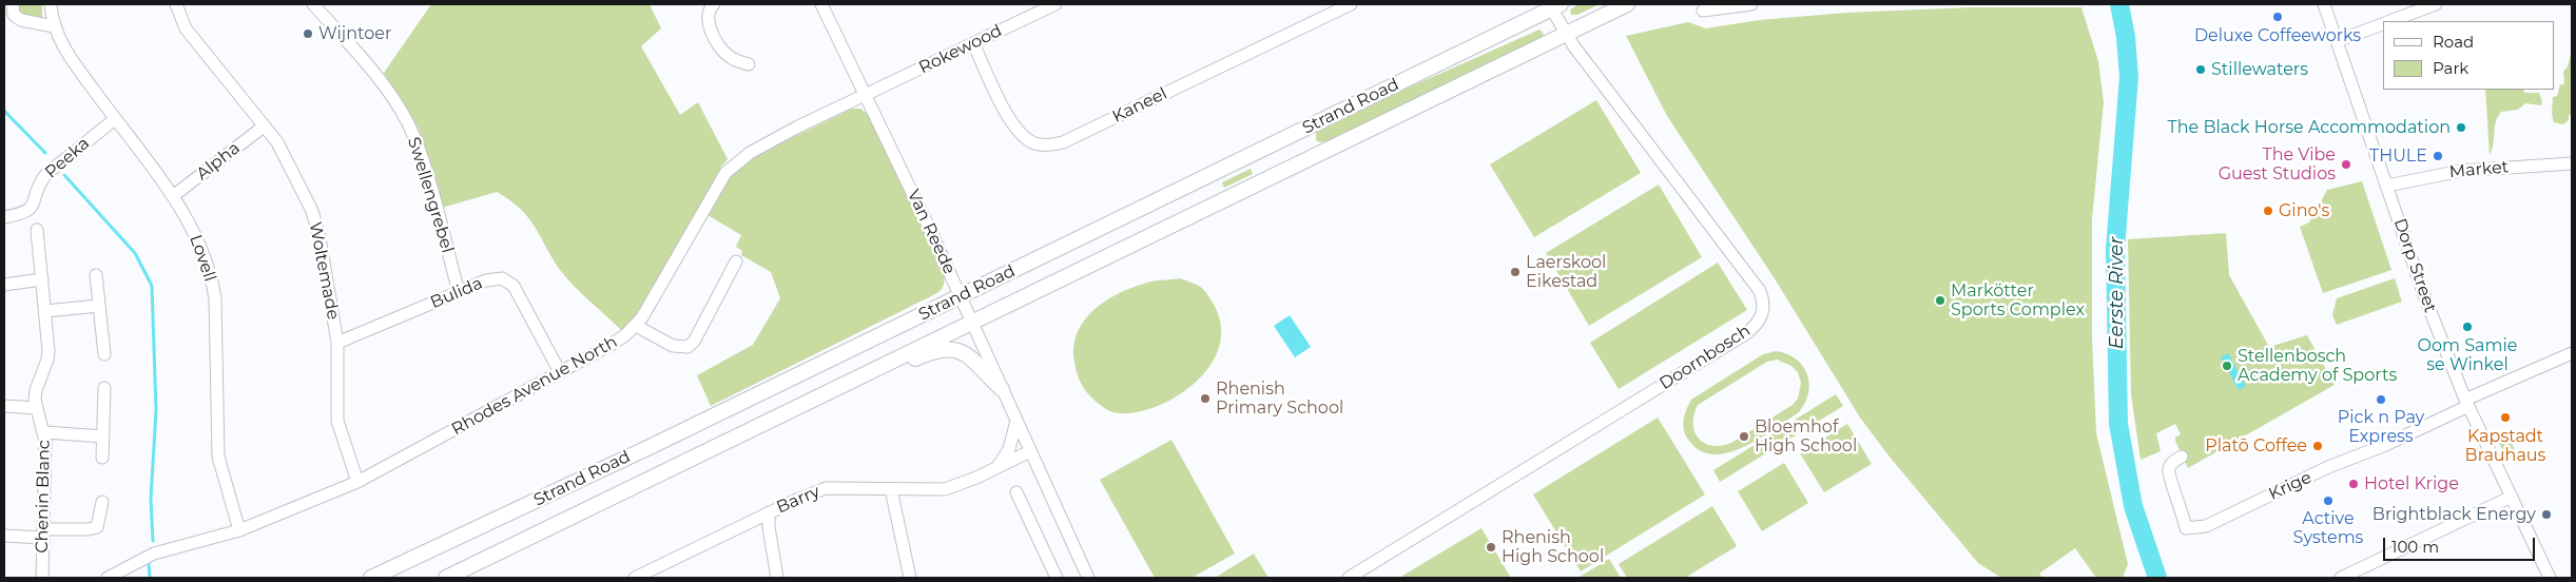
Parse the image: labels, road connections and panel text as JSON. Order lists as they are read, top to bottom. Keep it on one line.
{"streets":{"main road":["Strand Road"],"street":["Rokewood","Kaneel","Peeka","Alpha","Market","Swellengrebel","Van Reede","Lovell","Dorp Street","Woltemade","Bulida","Doornbosch","Rhodes Avenue North","Krige","Chenin Blanc","Barry"]},"crossings":[["Rokewood","Kaneel"],["Rokewood","Van Reede"],["Rokewood","Rhodes Avenue North"],["Strand Road","Van Reede"],["Strand Road","Doornbosch"],["Peeka","Lovell"],["Alpha","Lovell"],["Alpha","Woltemade"],["Market","Dorp Street"],["Swellengrebel","Bulida"],["Van Reede","Rhodes Avenue North"],["Van Reede","Barry"],["Lovell","Rhodes Avenue North"],["Dorp Street","Krige"],["Woltemade","Bulida"],["Woltemade","Rhodes Avenue North"],["Bulida","Rhodes Avenue North"]],"water":["Eerste River"],"places":["Deluxe Coffeeworks","Wijntoer","Stillewaters","The Black Horse Accommodation","THULE","The Vibe Guest Studios","Gino's","Laerskool Eikestad","Markötter Sports Complex","Oom Samie se Winkel","Stellenbosch Academy of Sports","Rhenish Primary School","Pick n Pay Express","Kapstadt Brauhaus","Bloemhof High School","Platō Coffee","Hotel Krige","Active Systems","Brightblack Energy","Rhenish High School"],"legend":["Road","Park"],"scale_bar":"100 m"}
